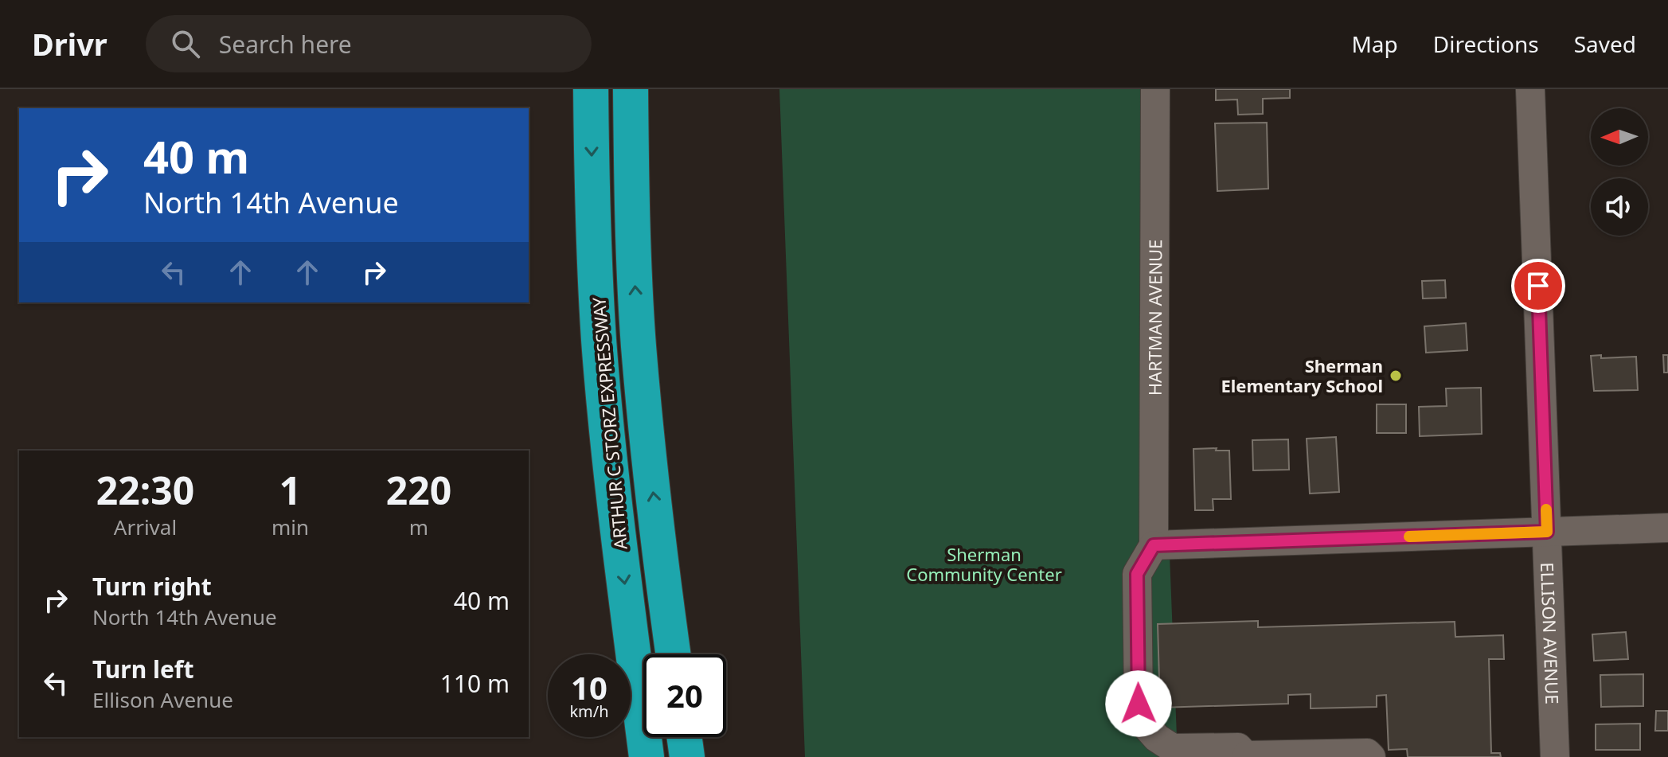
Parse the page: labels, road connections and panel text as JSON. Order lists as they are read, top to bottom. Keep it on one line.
{"streets":{"highway":["ARTHUR C STORZ EXPRESSWAY"],"street":["HARTMAN AVENUE","ELLISON AVENUE"]},"parks":["Sherman Community Center"],"places":["Sherman Elementary School"],"north":"left","page":{"header":"Drivr","search":"Search here","nav":["Map","Directions","Saved"],"turn":["40 m","North 14th Avenue"],"eta":["22:30","Arrival","1","min","220","m"],"list":[{"name":"Turn right","note":"North 14th Avenue","value":"40 m"},{"name":"Turn left","note":"Ellison Avenue","value":"110 m"}],"speed":"10 km/h","limit":"20"}}
